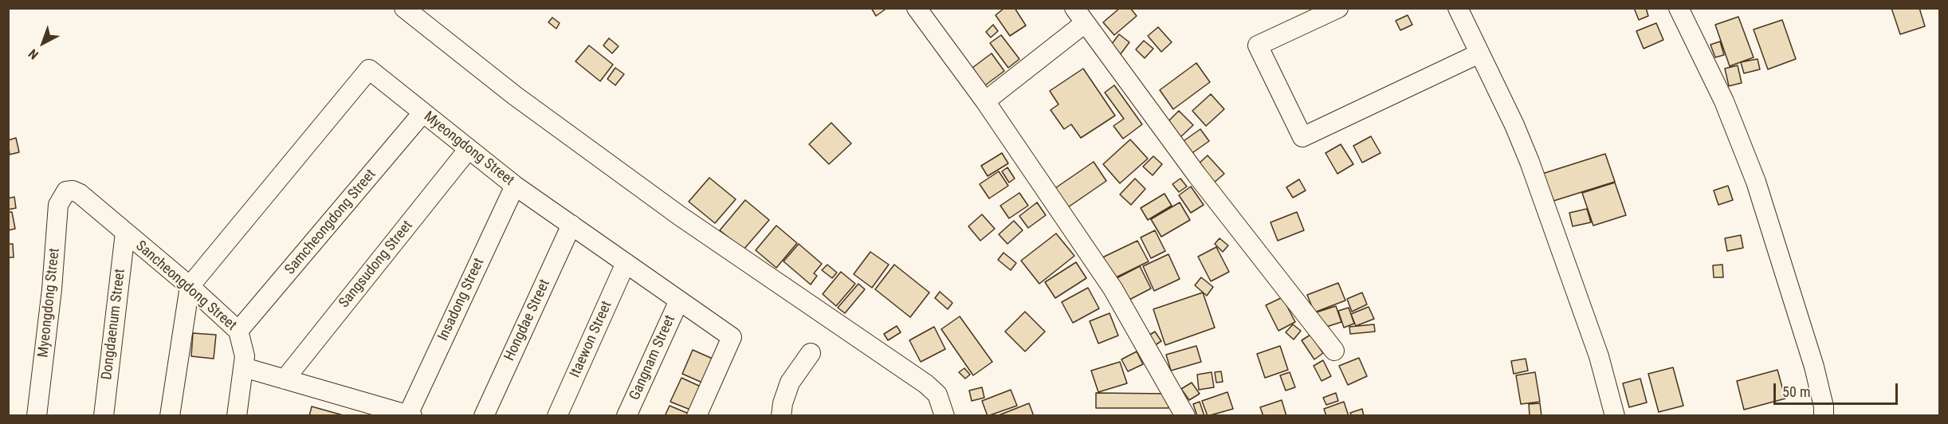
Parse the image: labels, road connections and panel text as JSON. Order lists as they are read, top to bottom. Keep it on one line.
{"streets":{"street":["Myeongdong Street","Samcheongdong Street","Sangsudong Street","Sancheongdong Street","Insadong Street","Hongdae Street","Dongdaenum Street","Itaewon Street","Gangnam Street"]},"crossings":[["Myeongdong Street","Samcheongdong Street"],["Myeongdong Street","Sangsudong Street"],["Myeongdong Street","Sancheongdong Street"],["Myeongdong Street","Insadong Street"],["Myeongdong Street","Hongdae Street"],["Myeongdong Street","Itaewon Street"],["Myeongdong Street","Gangnam Street"],["Samcheongdong Street","Sancheongdong Street"],["Sancheongdong Street","Dongdaenum Street"]],"scale_bar":"50 m","north":"bottom left"}
